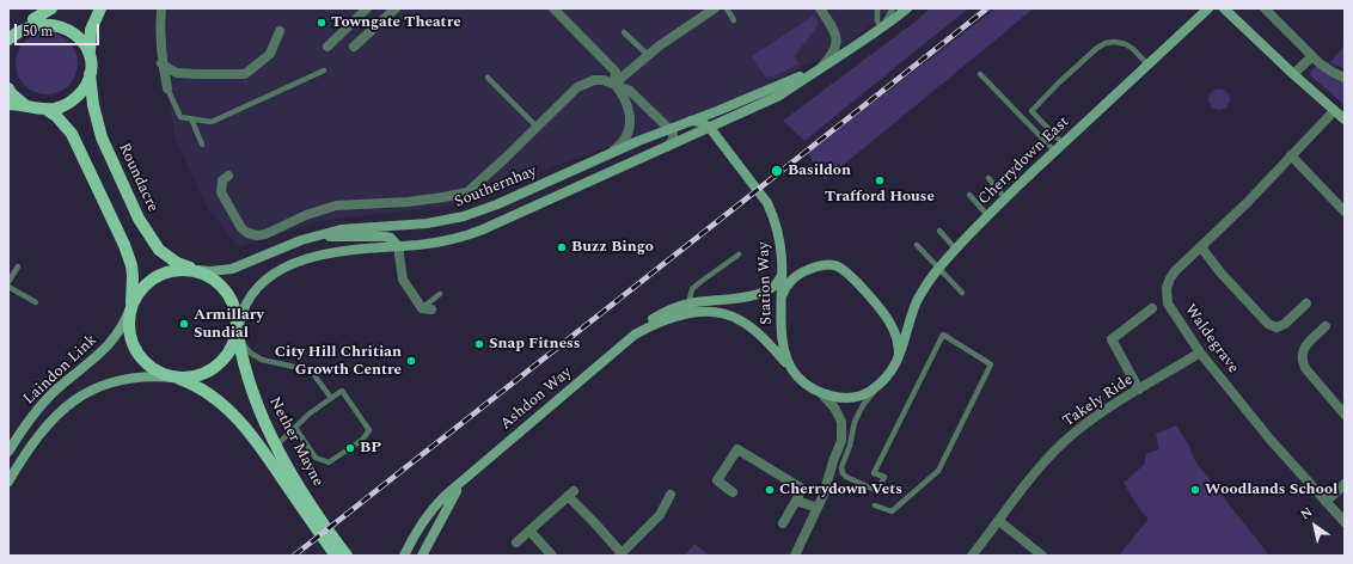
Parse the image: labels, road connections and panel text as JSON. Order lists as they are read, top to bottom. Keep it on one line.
{"streets":{"main road":["Roundacre","Nether Mayne"],"street":["Cherrydown East","Southernhay","Station Way","Waldegrave","Laindon Link","Ashdon Way","Takely Ride"]},"crossings":[["Cherrydown East","Station Way"],["Cherrydown East","Ashdon Way"],["Roundacre","Southernhay"],["Roundacre","Laindon Link"],["Roundacre","Nether Mayne"],["Southernhay","Station Way"],["Southernhay","Laindon Link"],["Southernhay","Nether Mayne"],["Station Way","Ashdon Way"],["Waldegrave","Takely Ride"],["Laindon Link","Nether Mayne"]],"places":["Towngate Theatre","Basildon","Trafford House","Buzz Bingo","Armillary Sundial","Snap Fitness","City Hill Chritian Growth Centre","BP","Cherrydown Vets","Woodlands School"],"scale_bar":"50 m","north":"top left"}
